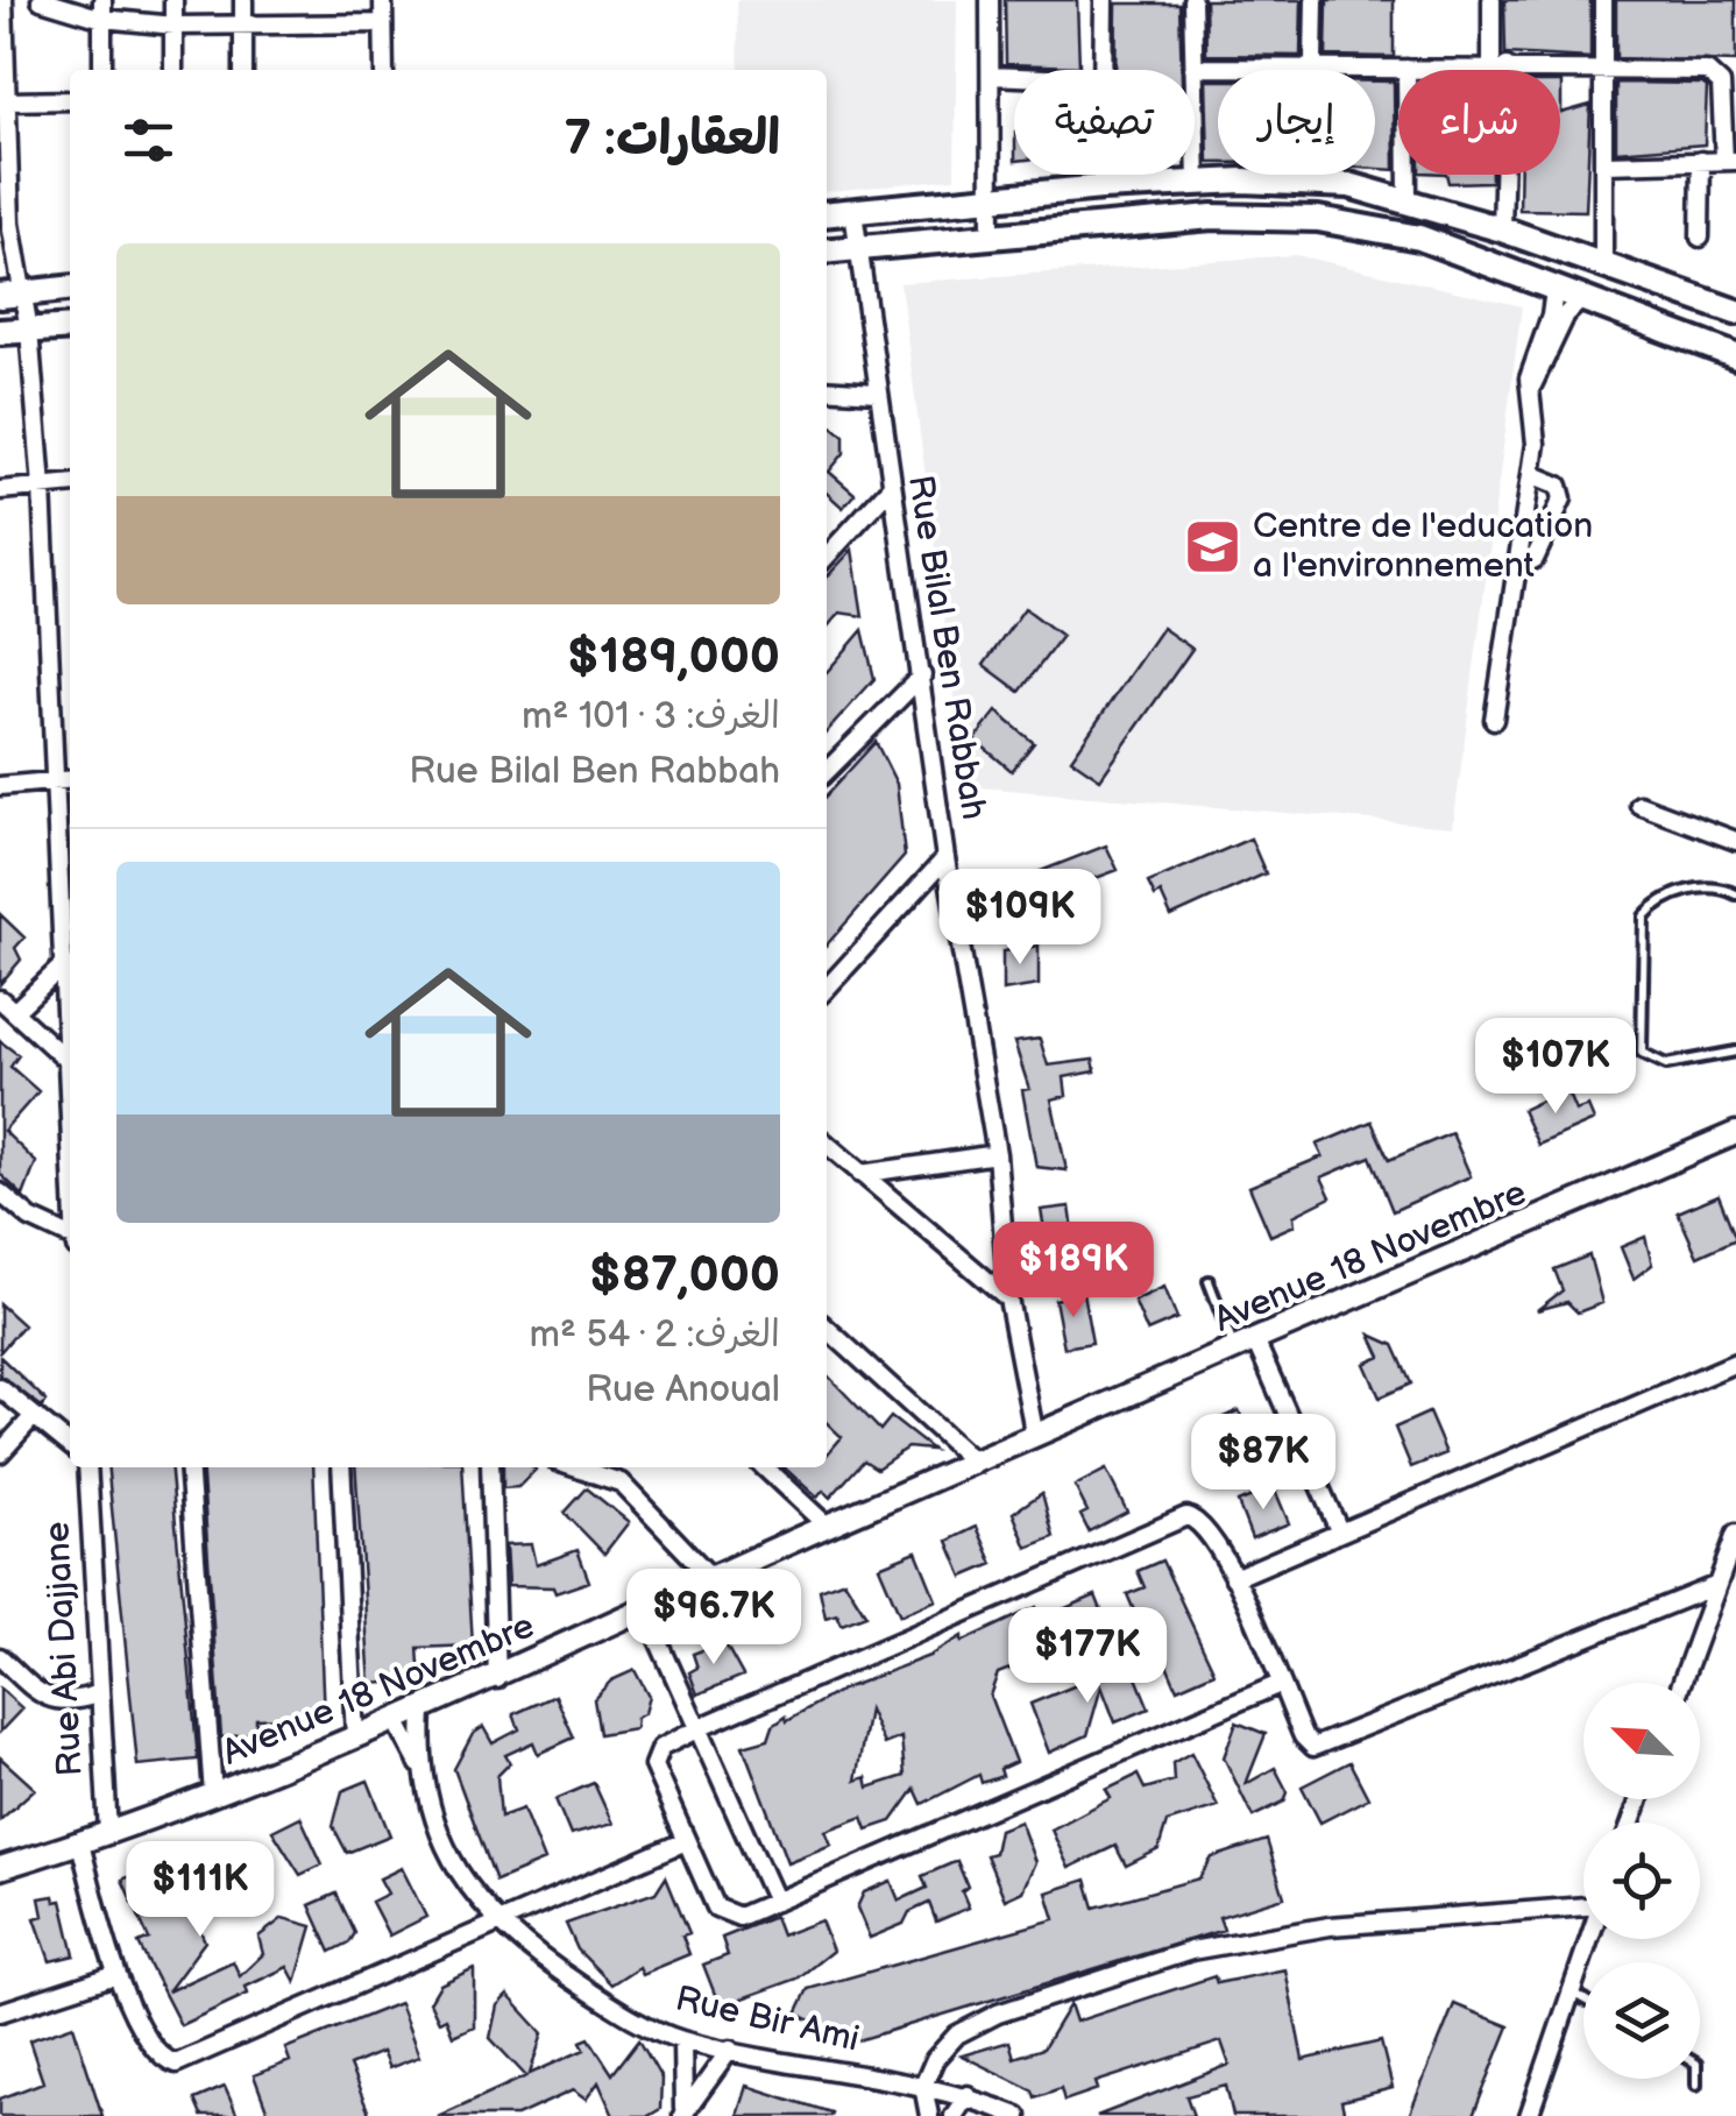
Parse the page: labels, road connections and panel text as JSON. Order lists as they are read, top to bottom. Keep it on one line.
{"streets":{"street":["Rue Bilal Ben Rabbah","Avenue 18 Novembre","Rue Abi Dajjane","Rue Bir Ami"]},"crossings":[["Rue Bilal Ben Rabbah","Avenue 18 Novembre"],["Avenue 18 Novembre","Rue Abi Dajjane"],["Avenue 18 Novembre","Rue Bir Ami"]],"places":{"school or university":["Centre de l'education a l'environnement"]},"north":"top left","page":{"chip":["شراء","إيجار","تصفية"],"heading":"العقارات: 7","list":[{"name":"$189,000","note":"الغرف: 3 · 101 m² · Rue Bilal Ben Rabbah"},{"name":"$87,000","note":"الغرف: 2 · 54 m² · Rue Anoual"}],"price":["$109K","$107K","$189K","$87K","$96.7K","$177K","$111K"]}}
